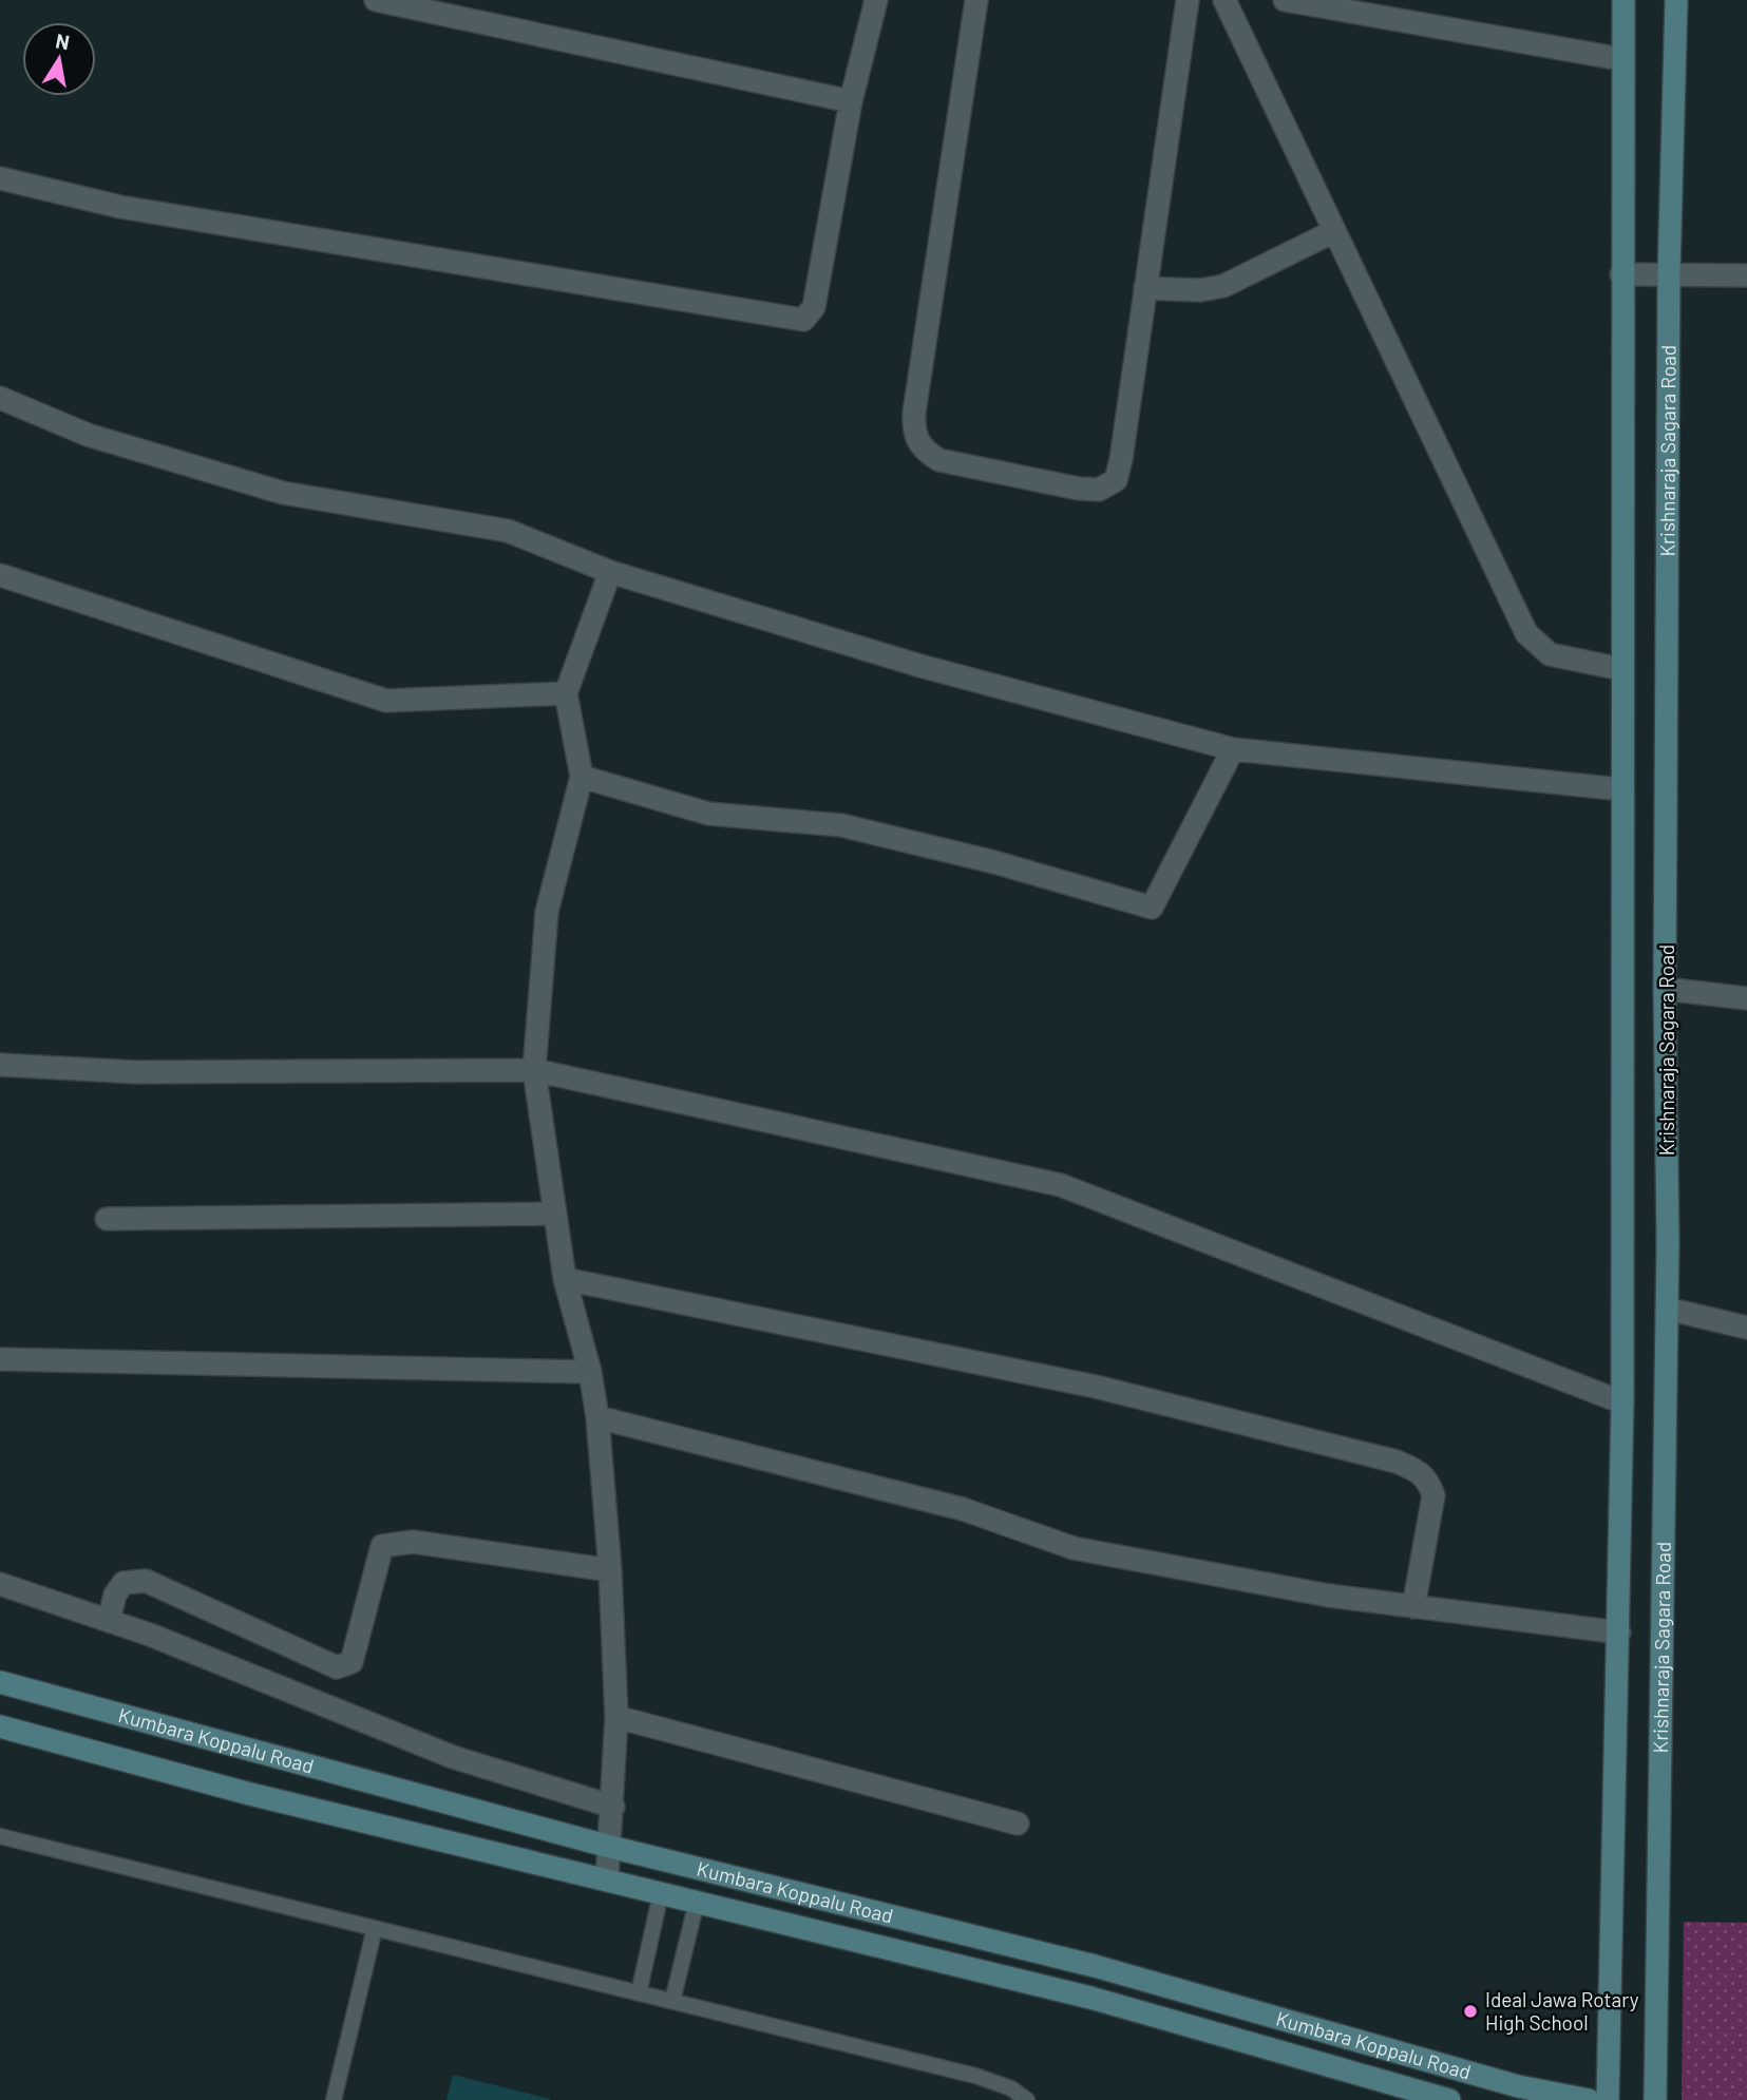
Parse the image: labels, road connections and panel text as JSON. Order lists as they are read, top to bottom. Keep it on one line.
{"streets":{"main road":["Krishnaraja Sagara Road","Kumbara Koppalu Road"]},"places":["Ideal Jawa Rotary High School"],"north":"top"}
